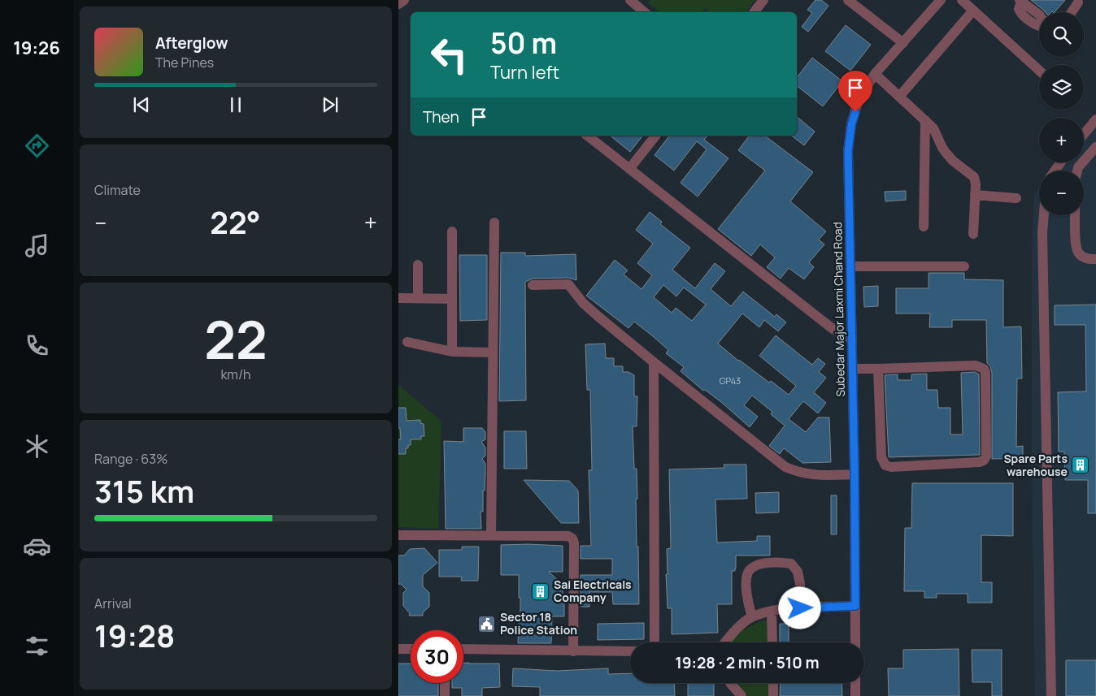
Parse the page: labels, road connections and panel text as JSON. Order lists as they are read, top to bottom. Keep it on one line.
{"streets":{"street":["Subedar Major Laxmi Chand Road"]},"places":{"building":["Spare Parts warehouse","Sai Electricals Company"],"public building":["Sector 18 Police Station"]},"house_numbers":["GP43"],"page":{"tabs":"19:26","map_buttons":["+","−"],"turn":["50 m","Turn left"],"song":["Afterglow","The Pines"],"then":"Then","tile":["Climate",["22","km/h"],["Range · 63%","315 km"],["Arrival","19:28"]],"heat":["−","22°","+"],"limit":"30","trip":"19:28 · 2 min · 510 m"}}
